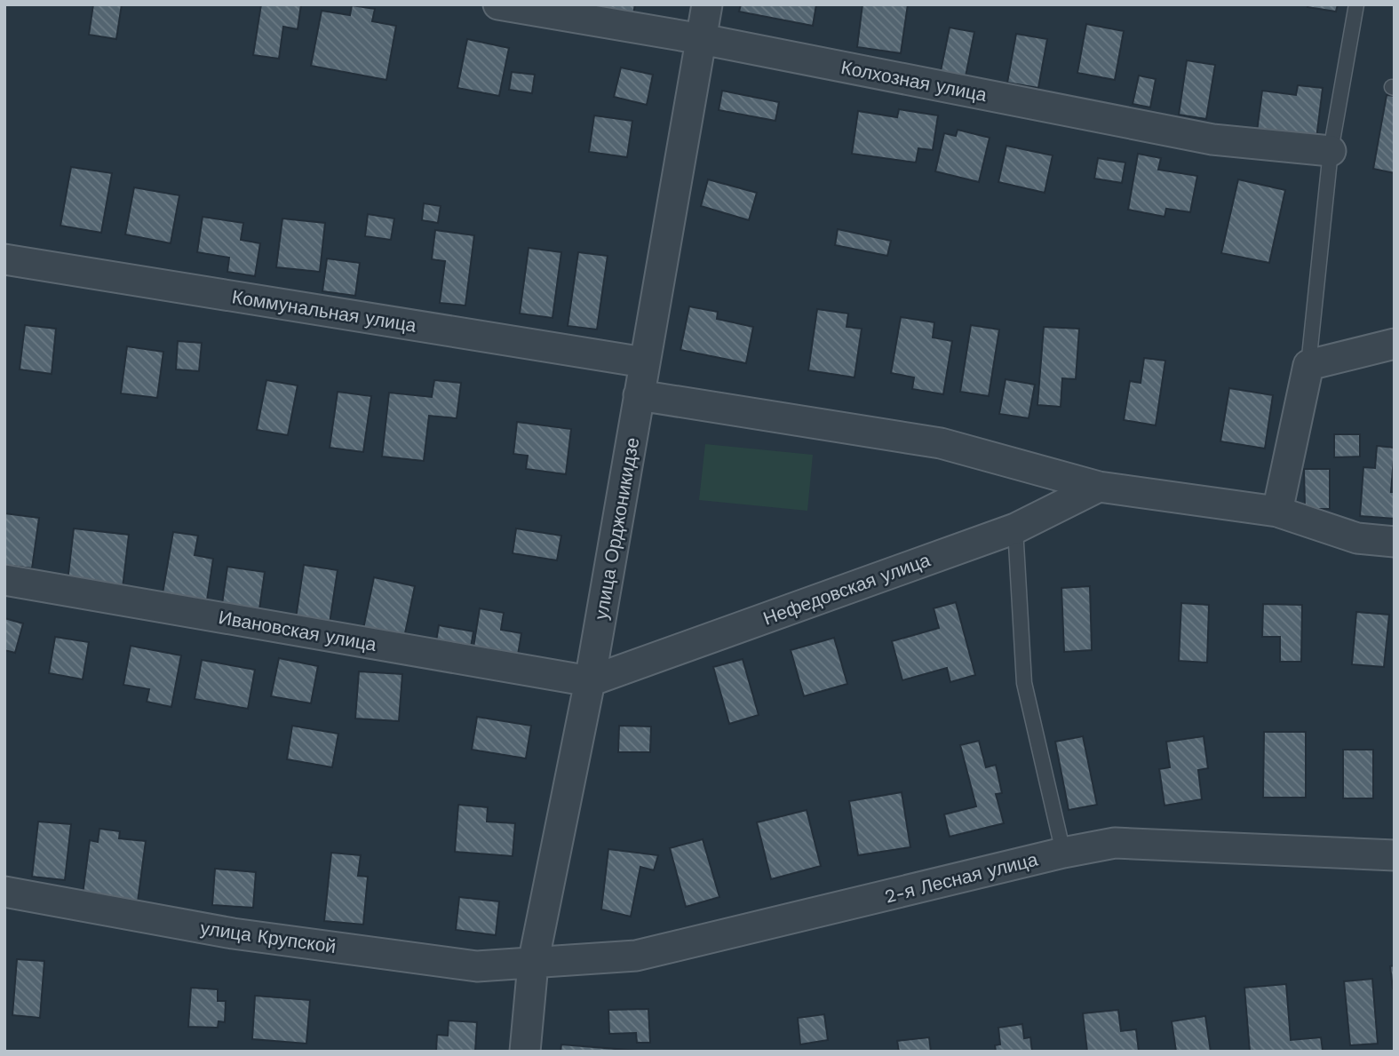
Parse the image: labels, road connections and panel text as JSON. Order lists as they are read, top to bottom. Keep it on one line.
{"streets":{"street":["Колхозная улица","Коммунальная улица","улица Орджоникидзе","Нефедовская улица","Ивановская улица","2-я Лесная улица","улица Крупской"]},"crossings":[["Колхозная улица","улица Орджоникидзе"],["Коммунальная улица","улица Орджоникидзе"],["улица Орджоникидзе","Нефедовская улица"],["улица Орджоникидзе","Ивановская улица"],["улица Орджоникидзе","2-я Лесная улица"],["улица Орджоникидзе","улица Крупской"],["Нефедовская улица","Ивановская улица"],["2-я Лесная улица","улица Крупской"]]}
